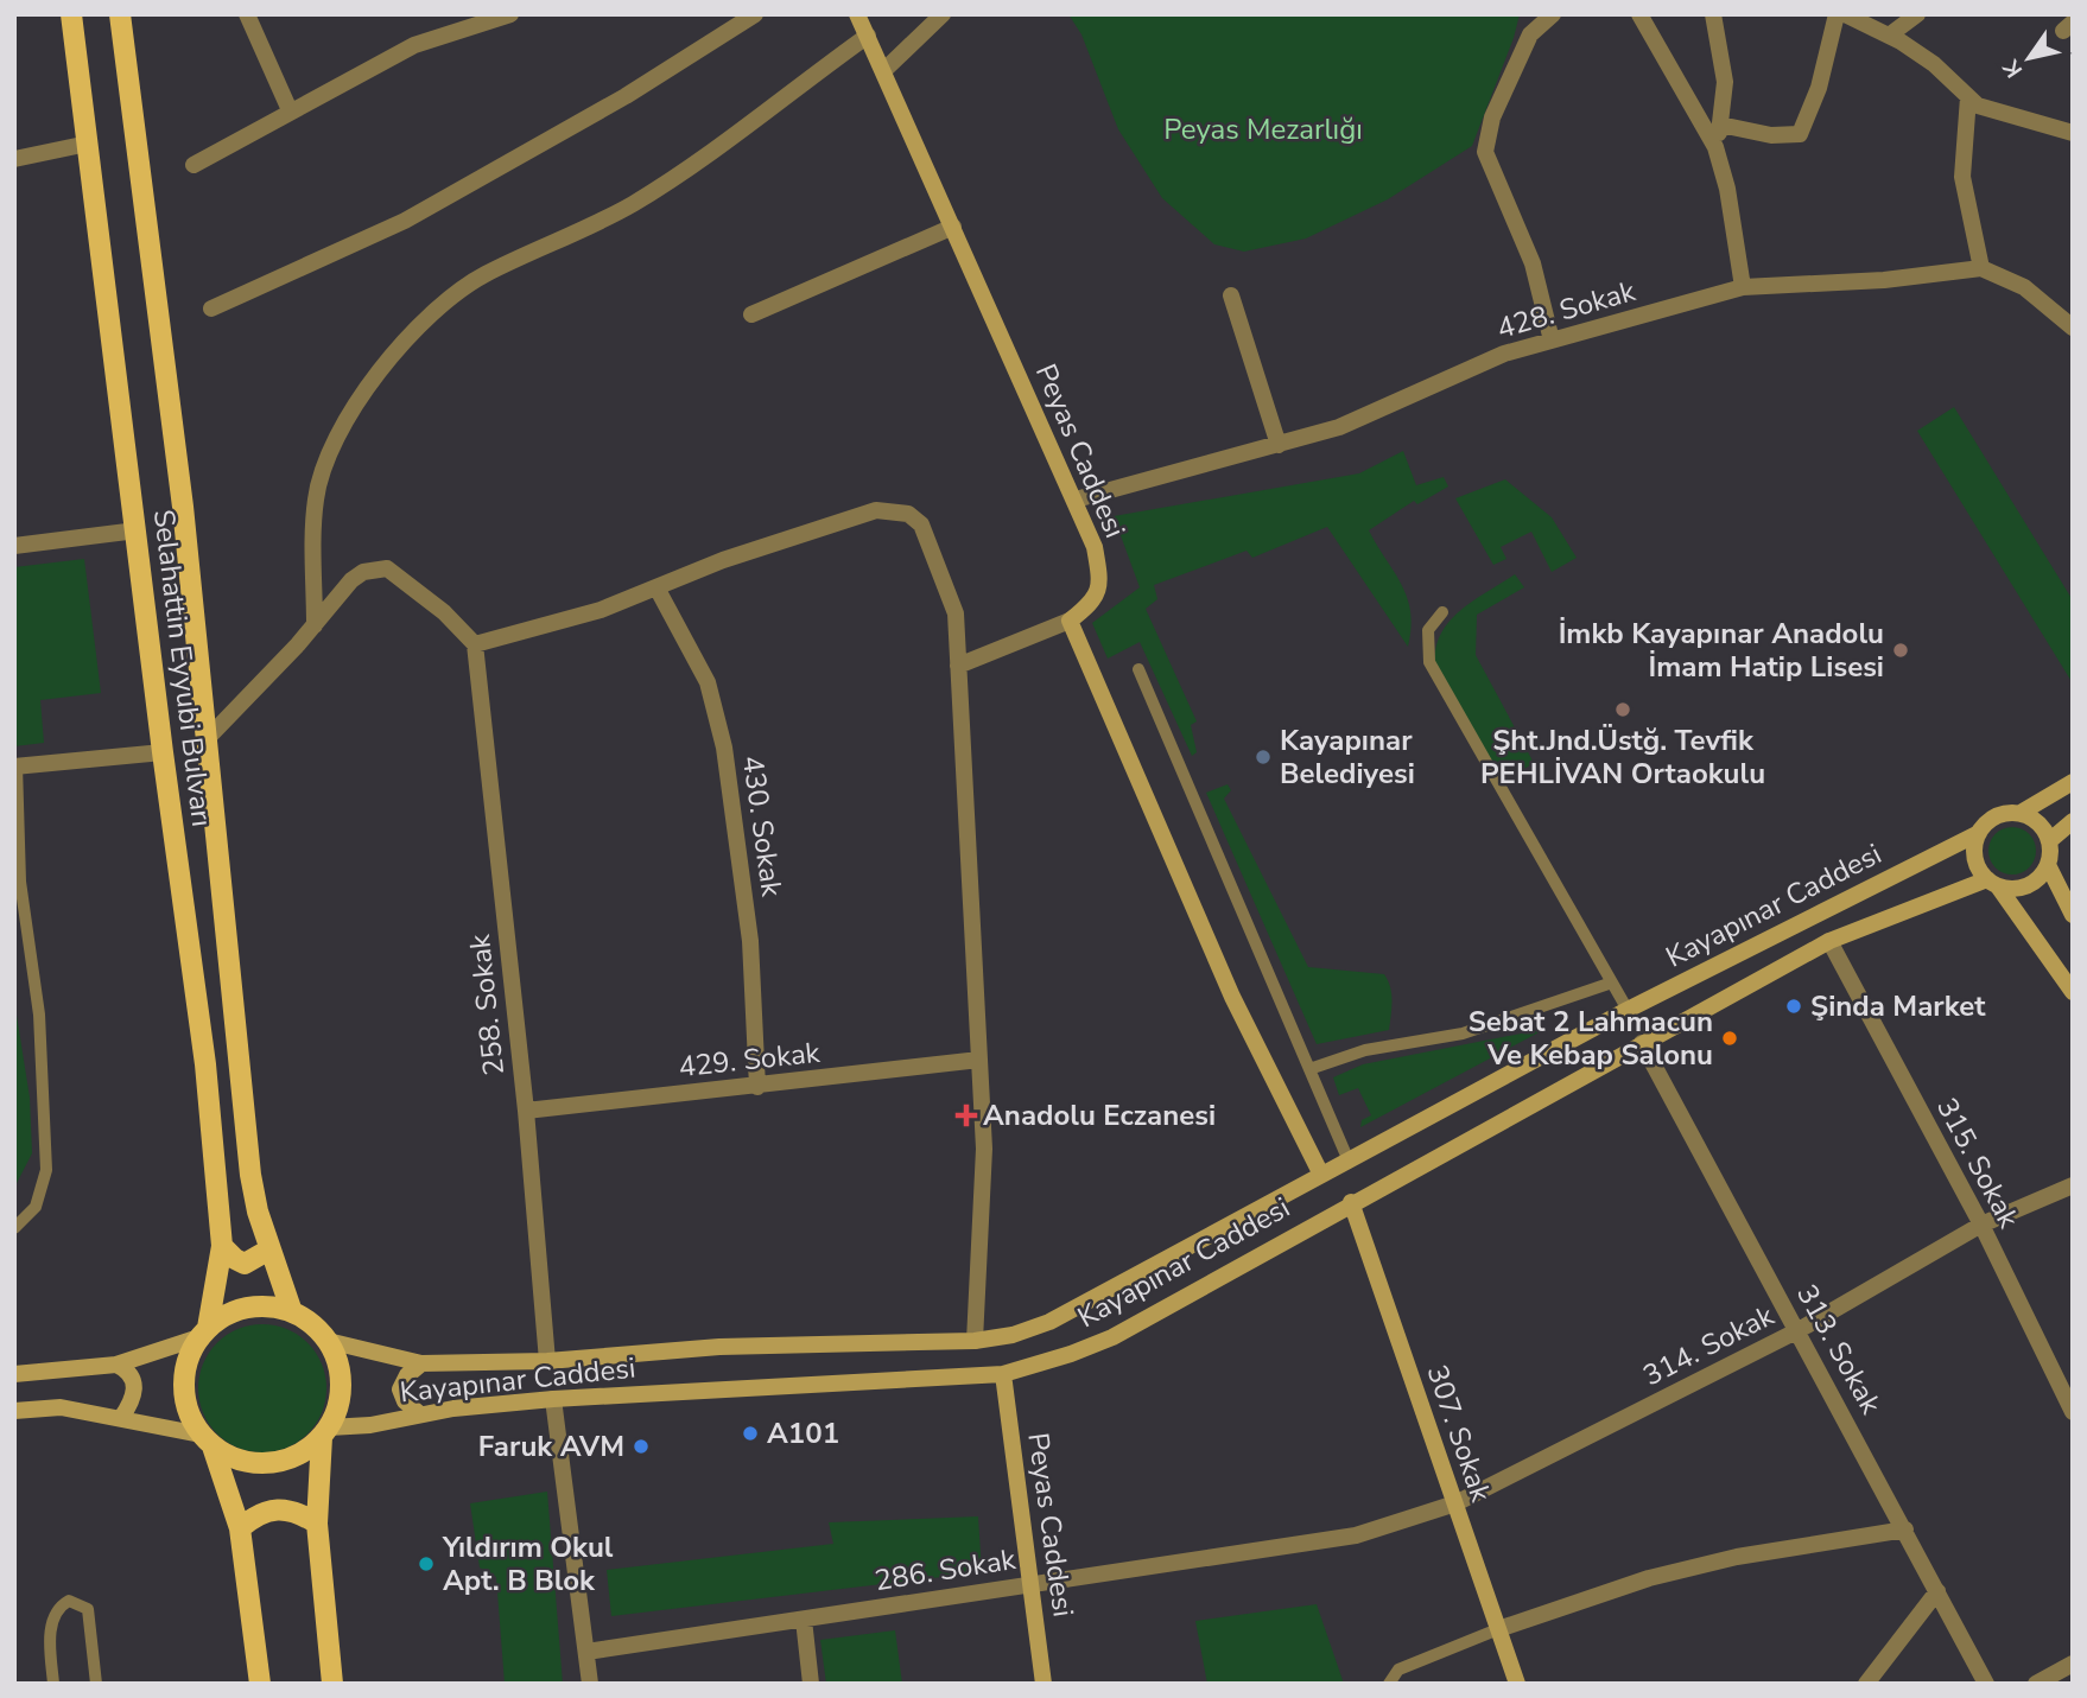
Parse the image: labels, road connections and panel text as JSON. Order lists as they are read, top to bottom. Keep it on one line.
{"streets":{"main road":["Peyas Caddesi","Selahattin Eyyubi Bulvarı","Kayapınar Caddesi","307. Sokak"],"street":["428. Sokak","430. Sokak","258. Sokak","429. Sokak","315. Sokak","314. Sokak","313. Sokak","286. Sokak"]},"crossings":[["428. Sokak","Peyas Caddesi"],["Peyas Caddesi","Kayapınar Caddesi"],["Peyas Caddesi","286. Sokak"],["Selahattin Eyyubi Bulvarı","Kayapınar Caddesi"],["430. Sokak","429. Sokak"],["Kayapınar Caddesi","258. Sokak"],["Kayapınar Caddesi","315. Sokak"],["Kayapınar Caddesi","313. Sokak"],["Kayapınar Caddesi","307. Sokak"],["258. Sokak","429. Sokak"],["315. Sokak","314. Sokak"],["314. Sokak","313. Sokak"],["314. Sokak","307. Sokak"],["314. Sokak","286. Sokak"],["307. Sokak","286. Sokak"]],"parks":["Peyas Mezarlığı"],"places":{"other":["İmkb Kayapınar Anadolu İmam Hatip Lisesi","Şht.Jnd.Üstğ. Tevfik PEHLİVAN Ortaokulu","Kayapınar Belediyesi","Şinda Market","Sebat 2 Lahmacun Ve Kebap Salonu","A101","Faruk AVM","Yıldırım Okul Apt. B Blok"],"health":["Anadolu Eczanesi"]},"north":"bottom left"}
